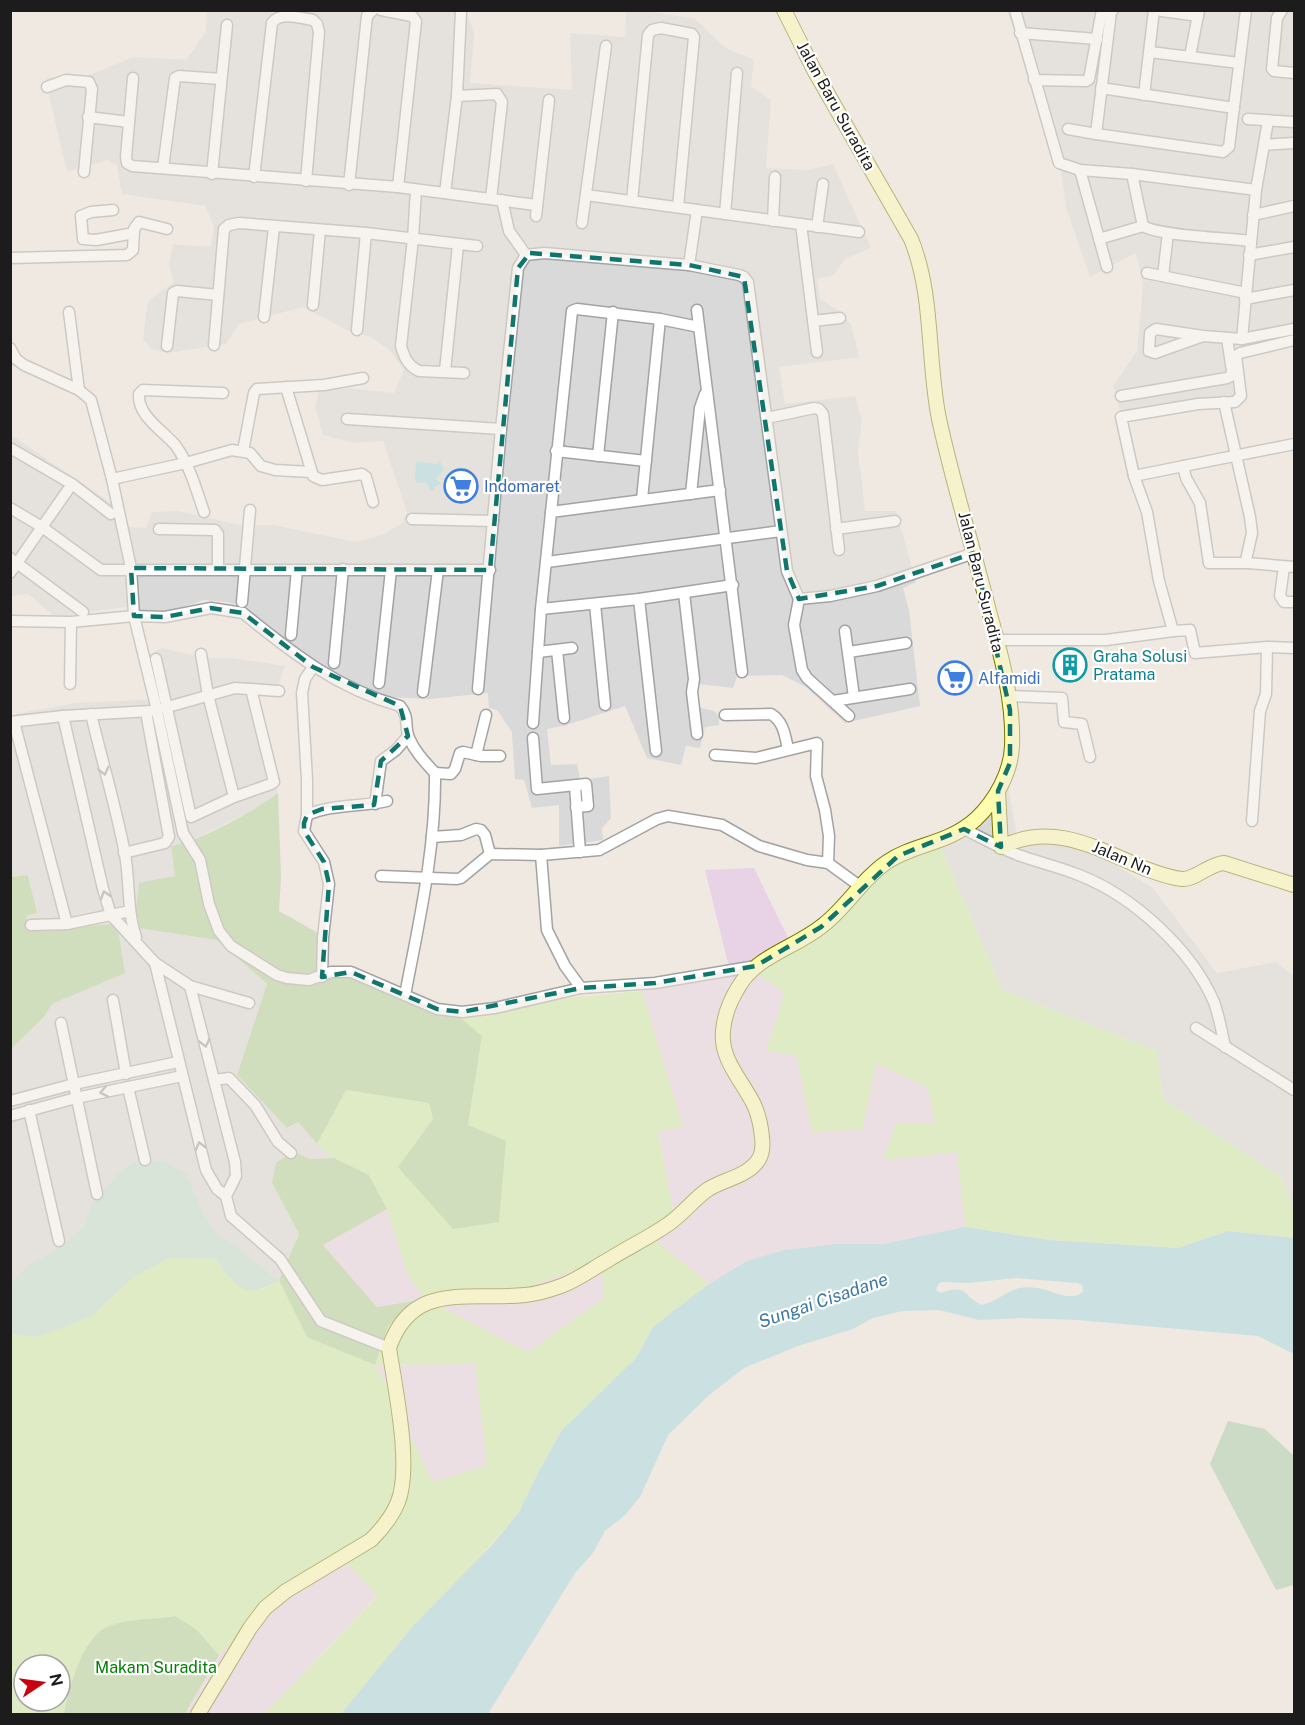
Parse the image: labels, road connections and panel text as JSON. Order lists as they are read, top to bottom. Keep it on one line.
{"streets":{"main road":["Jalan Baru Suradita","Jalan Nn"]},"water":["Sungai Cisadane"],"parks":["Makam Suradita"],"places":{"supermarket":["Indomaret","Alfamidi"],"building":["Graha Solusi Pratama"]},"north":"right"}
